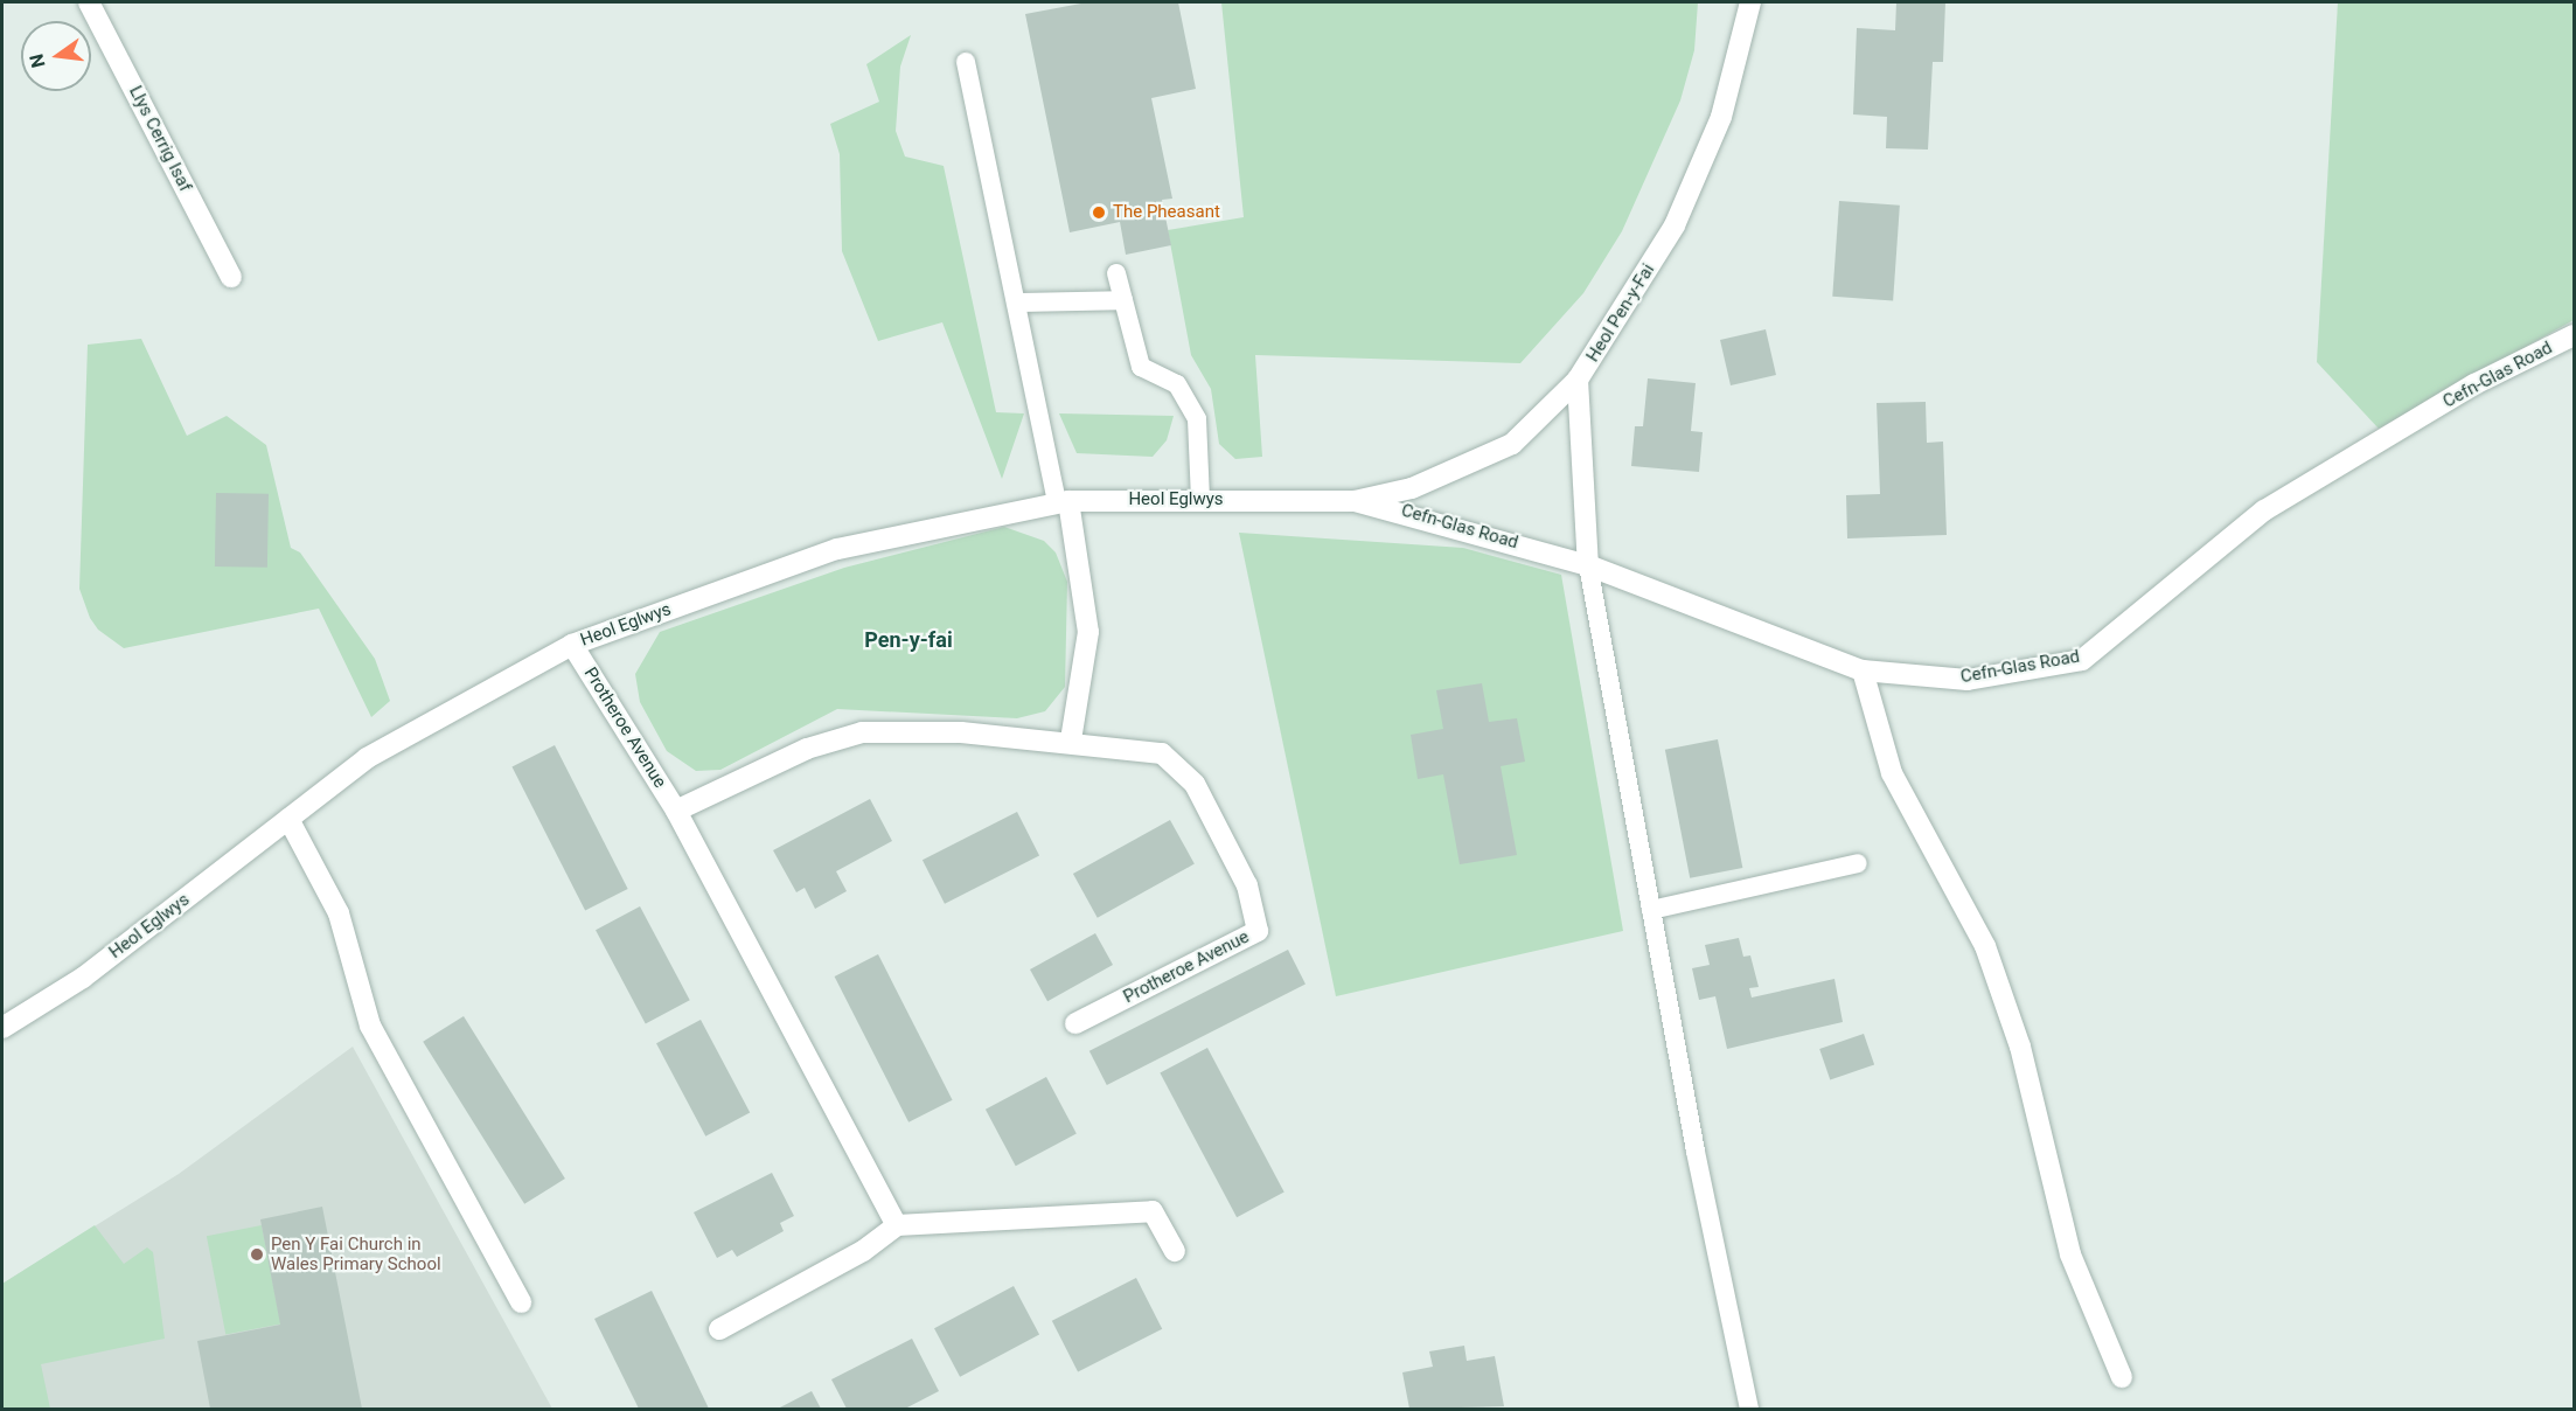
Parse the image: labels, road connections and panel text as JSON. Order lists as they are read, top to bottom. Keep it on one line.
{"streets":{"street":["Llys Cerrig Isaf","Heol Pen-y-Fai","Cefn-Glas Road","Heol Eglwys","Protheroe Avenue"]},"crossings":[["Heol Pen-y-Fai","Cefn-Glas Road"],["Heol Pen-y-Fai","Heol Eglwys"],["Cefn-Glas Road","Heol Eglwys"],["Heol Eglwys","Protheroe Avenue"]],"districts":["Pen-y-fai"],"places":["The Pheasant","Pen Y Fai Church in Wales Primary School"],"north":"left"}
